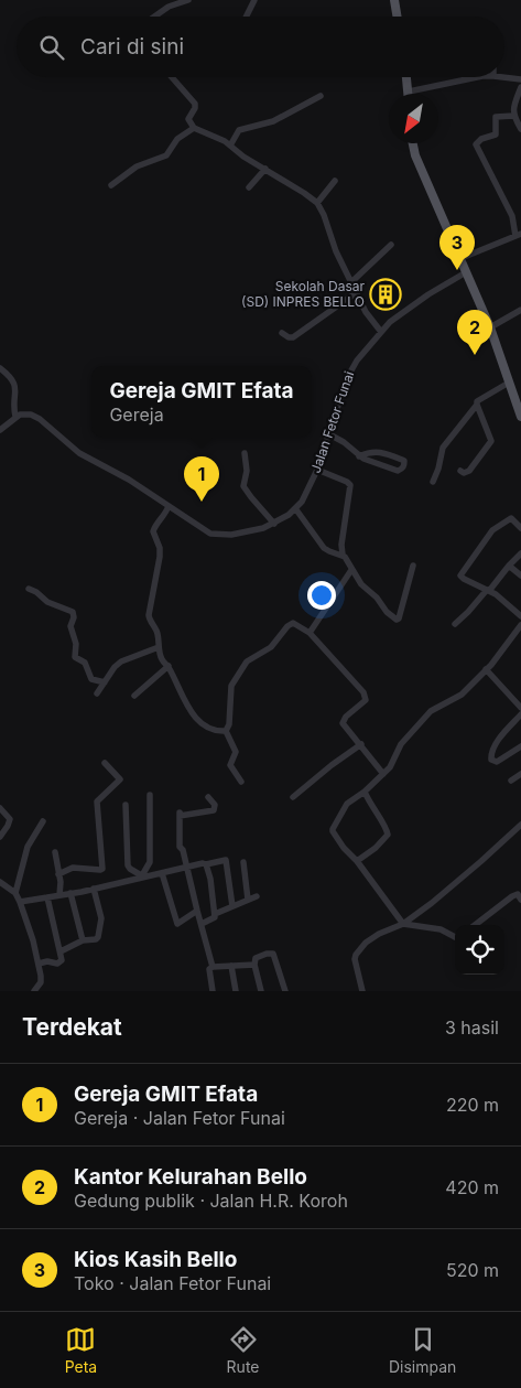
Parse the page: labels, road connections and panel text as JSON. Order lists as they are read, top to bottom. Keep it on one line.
{"streets":{"street":["Jalan Fetor Funai"]},"places":{"building":["Sekolah Dasar (SD) INPRES BELLO"]},"north":"bottom left","page":{"search":"Cari di sini","pins":["3","2","1"],"popup":["Gereja GMIT Efata","Gereja"],"heading":["Terdekat","3 hasil"],"list":[{"mark":"1","name":"Gereja GMIT Efata","note":"Gereja · Jalan Fetor Funai","value":"220 m"},{"mark":"2","name":"Kantor Kelurahan Bello","note":"Gedung publik · Jalan H.R. Koroh","value":"420 m"},{"mark":"3","name":"Kios Kasih Bello","note":"Toko · Jalan Fetor Funai","value":"520 m"}],"nav":["Peta","Rute","Disimpan"]}}
